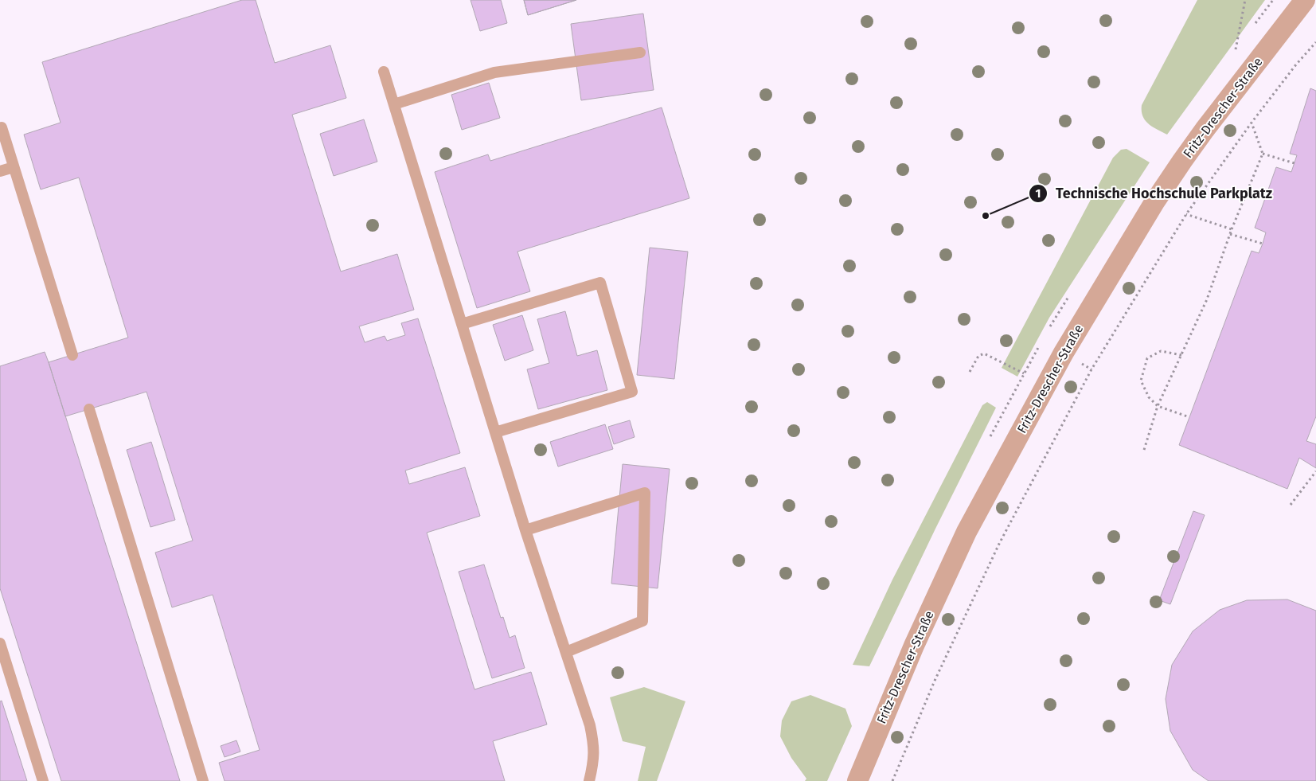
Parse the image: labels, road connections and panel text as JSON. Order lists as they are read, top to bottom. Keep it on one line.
{"streets":{"street":["Fritz-Drescher-Straße"]},"places":["Technische Hochschule Parkplatz"]}
